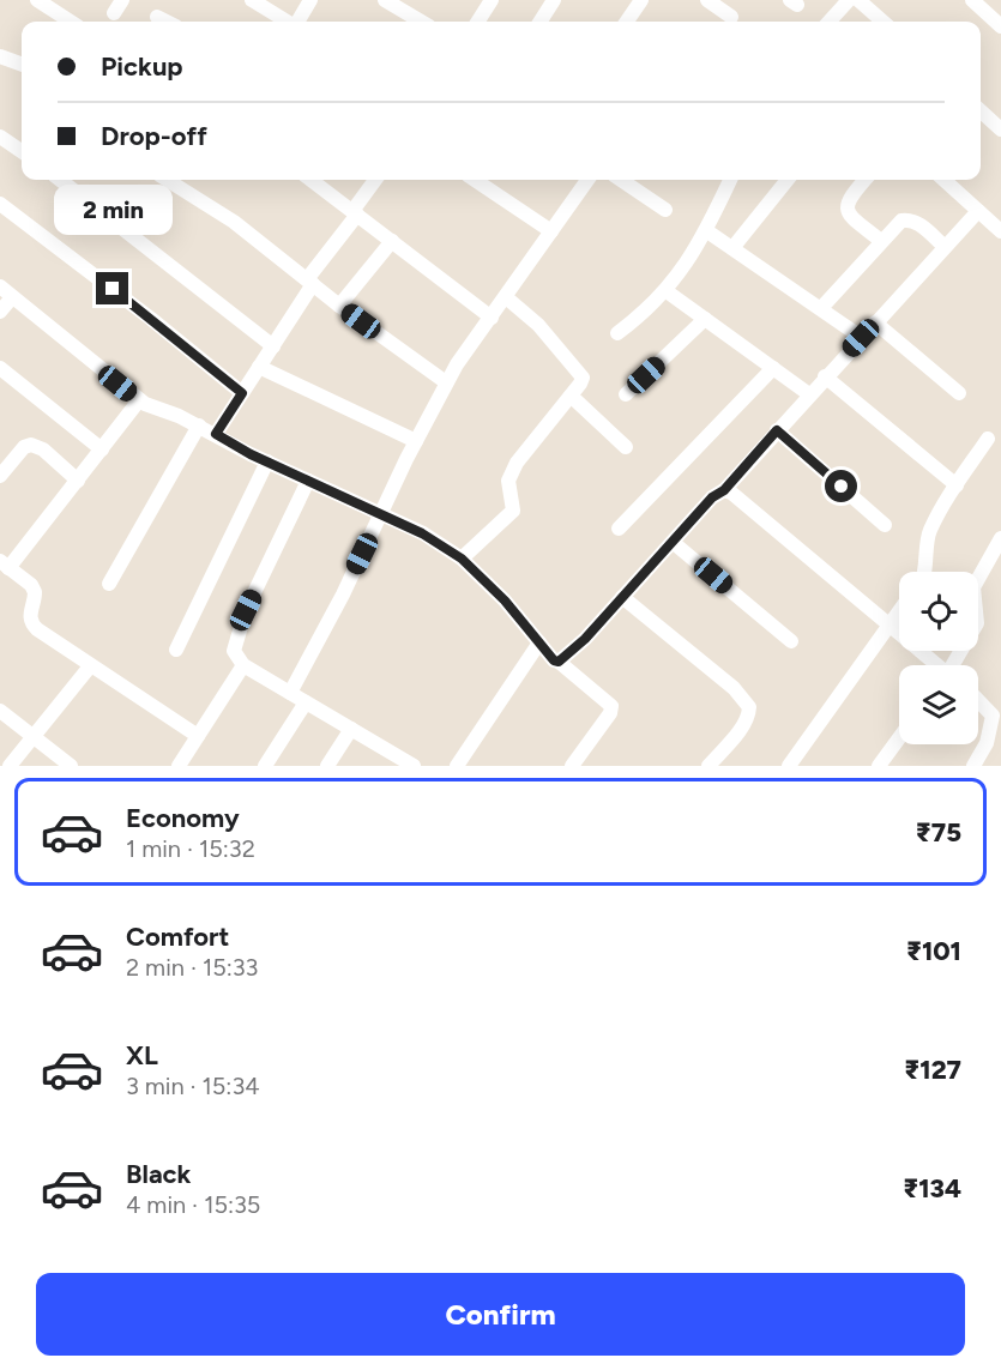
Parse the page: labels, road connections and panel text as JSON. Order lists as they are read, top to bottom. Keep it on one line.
{"page":{"banner":["Pickup","Drop-off"],"bubble":"2 min","list":[{"name":"Economy","note":"1 min · 15:32","value":"₹75"},{"name":"Comfort","note":"2 min · 15:33","value":"₹101"},{"name":"XL","note":"3 min · 15:34","value":"₹127"},{"name":"Black","note":"4 min · 15:35","value":"₹134"}],"buttons":"Confirm"}}
